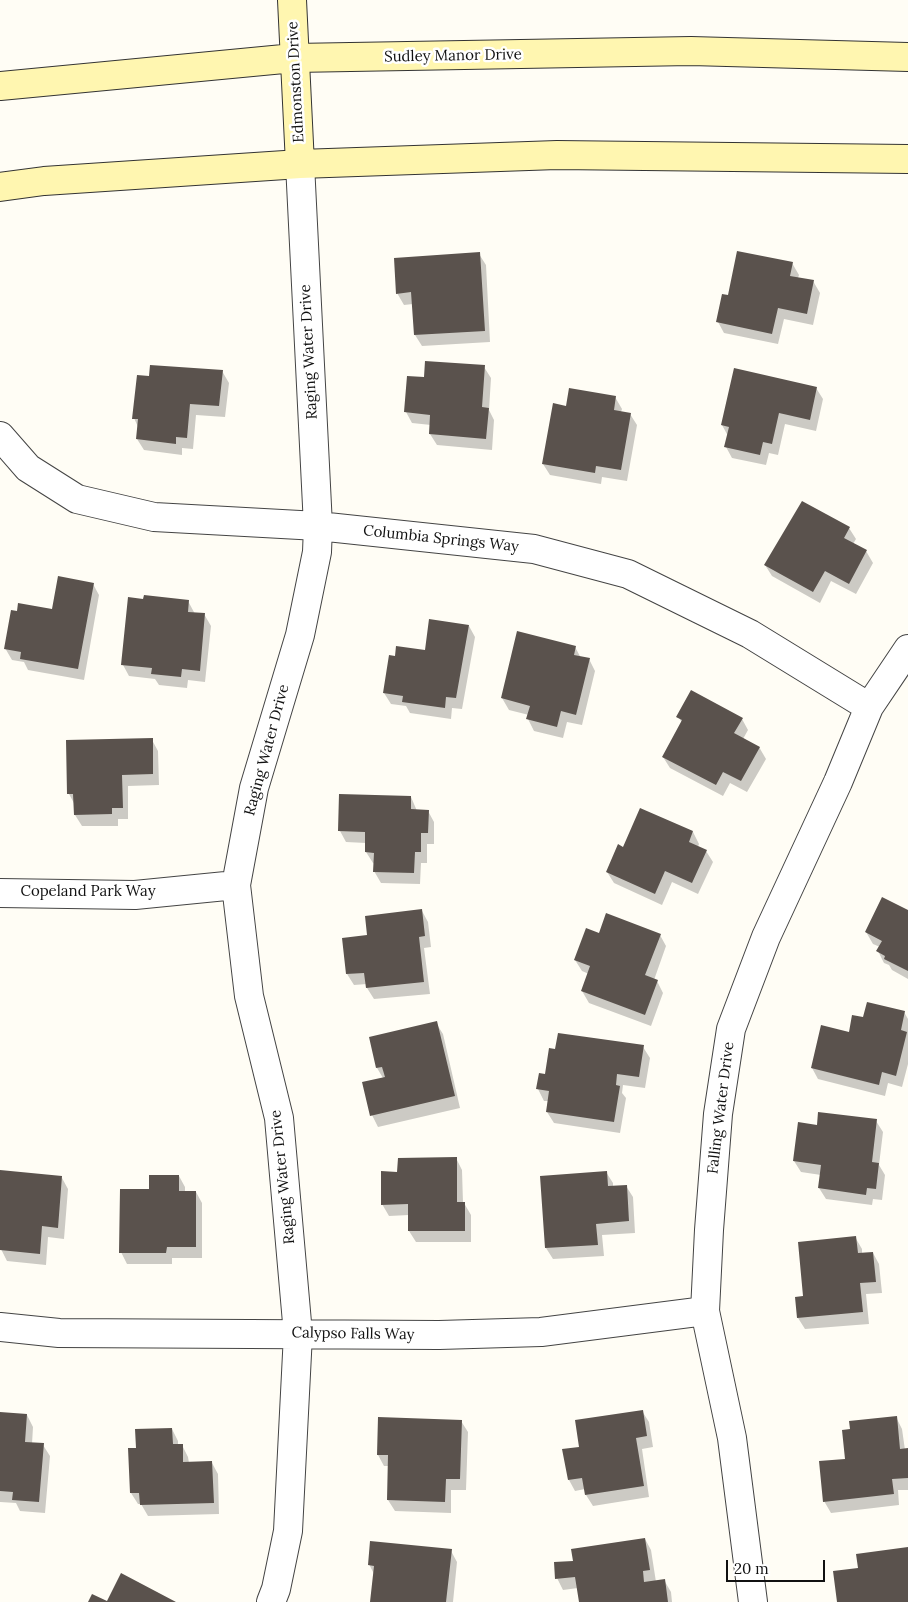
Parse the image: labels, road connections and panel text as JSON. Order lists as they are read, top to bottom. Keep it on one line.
{"streets":{"main road":["Sudley Manor Drive","Edmonston Drive"],"street":["Raging Water Drive","Columbia Springs Way","Copeland Park Way","Falling Water Drive","Calypso Falls Way"]},"crossings":[["Sudley Manor Drive","Edmonston Drive"],["Edmonston Drive","Raging Water Drive"],["Raging Water Drive","Columbia Springs Way"],["Raging Water Drive","Copeland Park Way"],["Raging Water Drive","Calypso Falls Way"],["Columbia Springs Way","Falling Water Drive"],["Falling Water Drive","Calypso Falls Way"]],"scale_bar":"20 m"}
